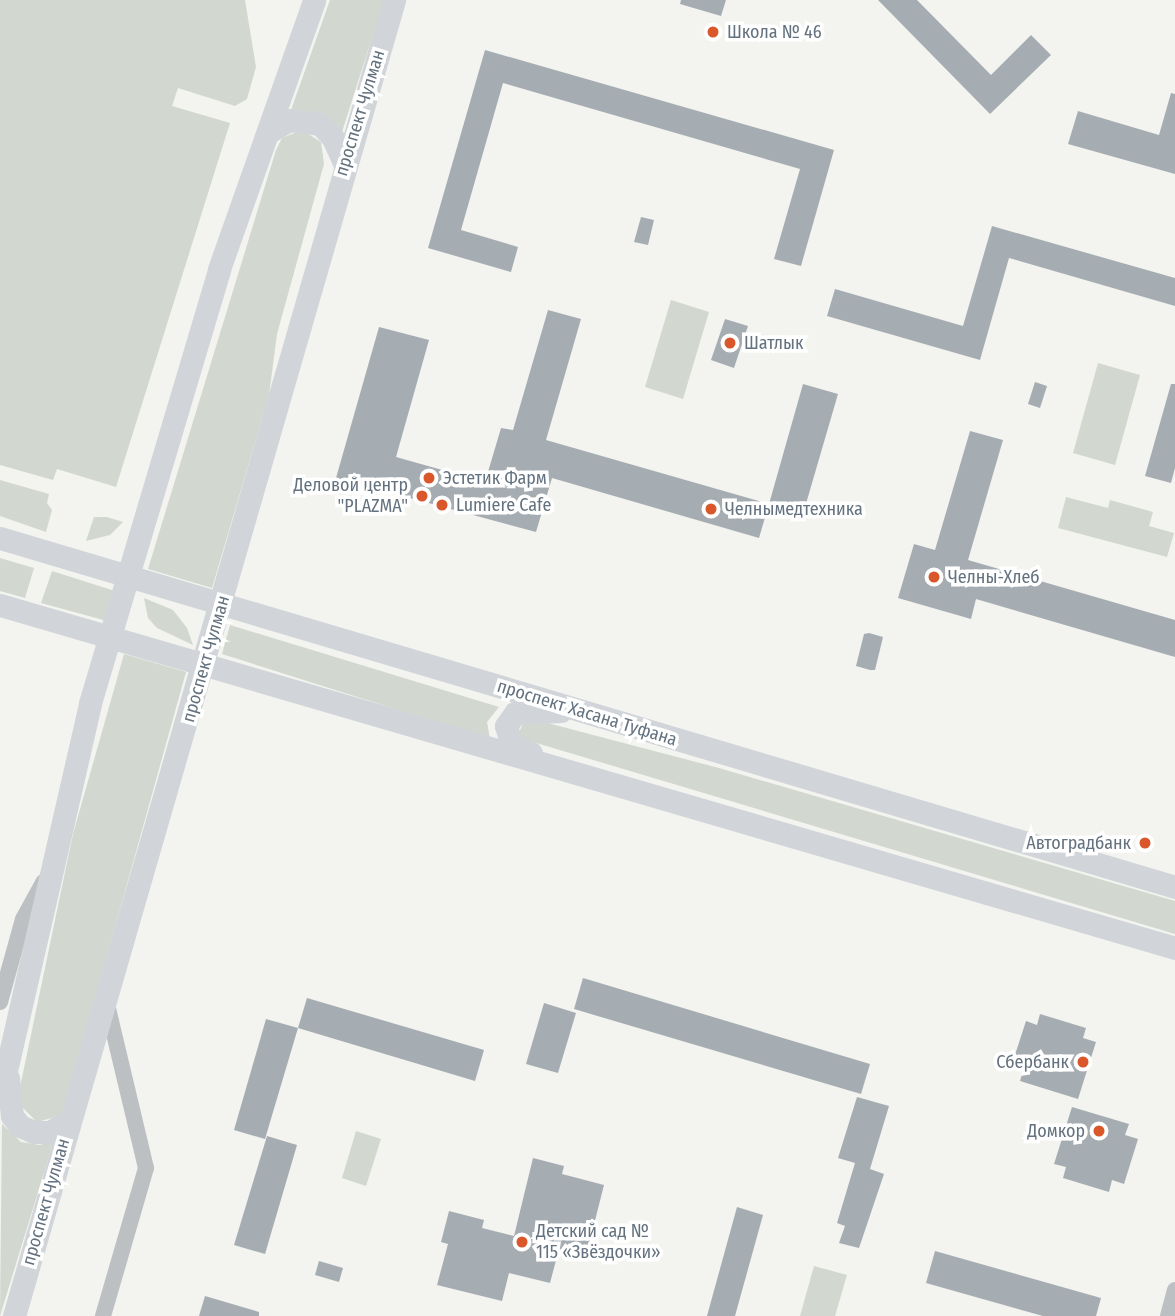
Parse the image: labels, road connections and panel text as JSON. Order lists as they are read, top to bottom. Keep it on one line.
{"streets":{"main road":["проспект Чулман","проспект Хасана Туфана"]},"crossings":[["проспект Чулман","проспект Хасана Туфана"]],"places":["Школа № 46","Шатлык","Эстетик Фарм","Деловой центр \"PLAZMA\"","Lumiere Cafe","Челнымедтехника","Челны-Хлеб","Автоградбанк","Сбербанк","Домкор","Детский сад № 115 «Звёздочки»"]}
